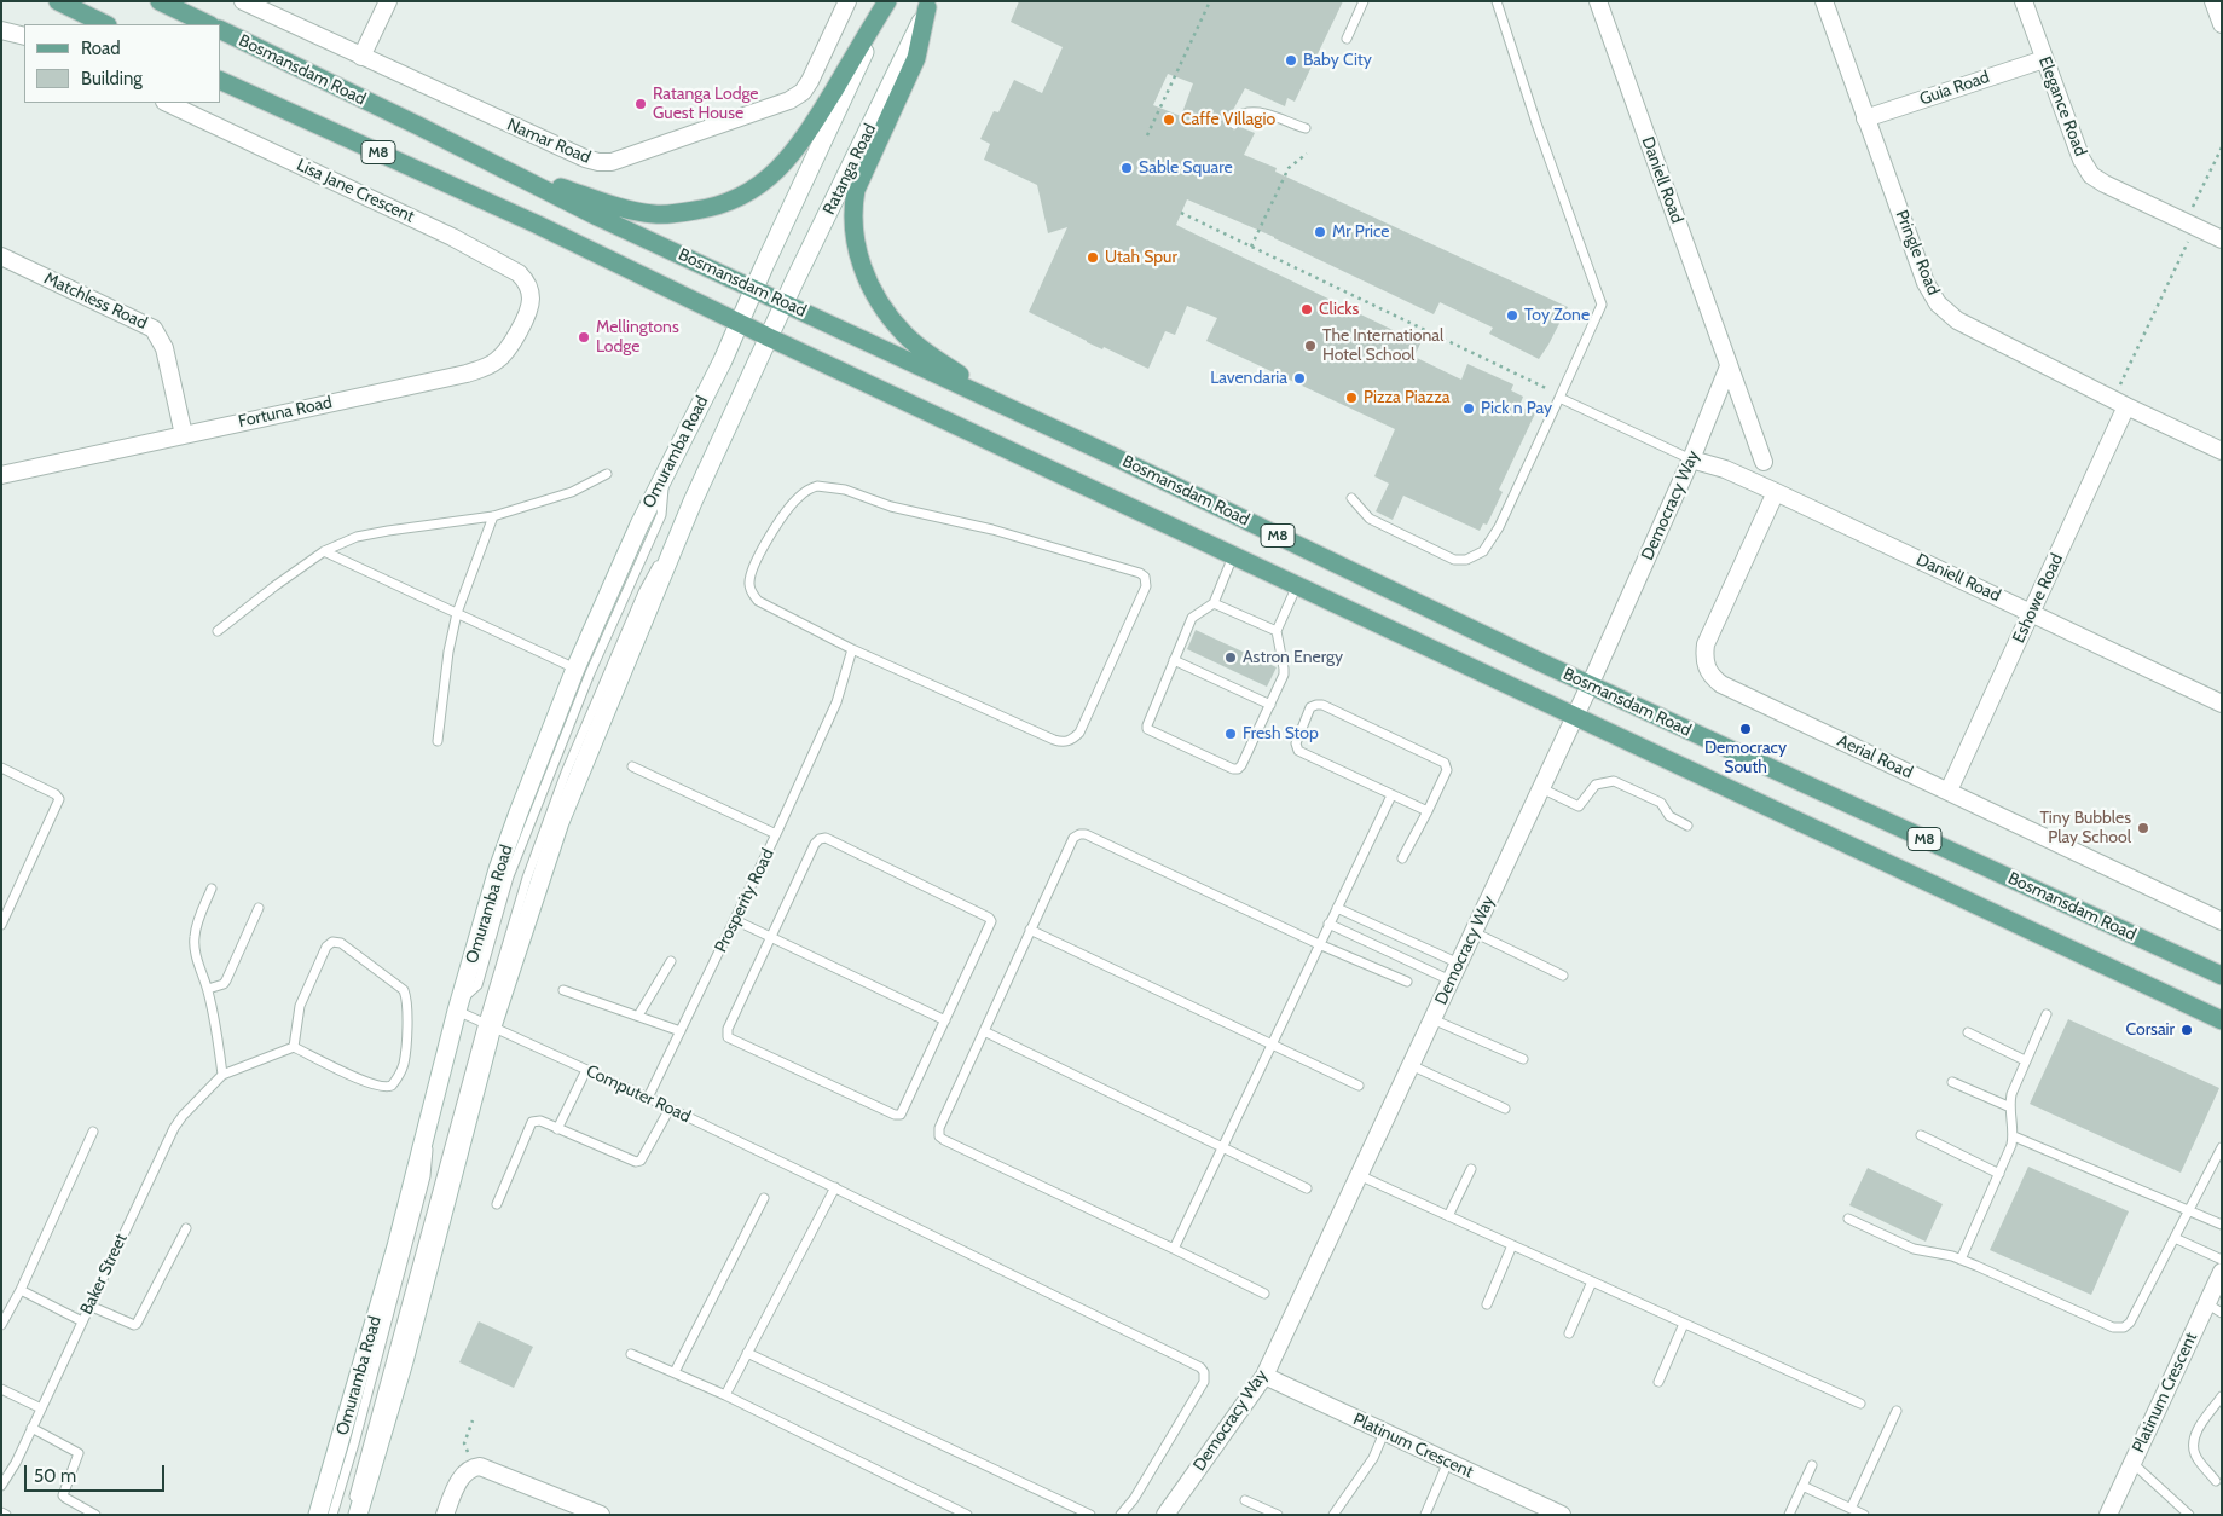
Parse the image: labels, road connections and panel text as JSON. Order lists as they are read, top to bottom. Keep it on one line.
{"streets":{"main road":["Bosmansdam Road","M8","Ratanga Road","Omuramba Road"],"street":["Guia Road","Elegance Road","Namar Road","Daniell Road","Lisa Jane Crescent","Pringle Road","Matchless Road","Fortuna Road","Democracy Way","Eshowe Road","Aerial Road","Platinum Crescent"],"lane":["Prosperity Road","Computer Road","Baker Street"]},"crossings":[["Bosmansdam Road","Ratanga Road"],["Bosmansdam Road","Omuramba Road"],["Bosmansdam Road","Democracy Way"],["Guia Road","Elegance Road"],["Guia Road","Pringle Road"],["Ratanga Road","Omuramba Road"],["Daniell Road","Democracy Way"],["Daniell Road","Eshowe Road"],["Daniell Road","Aerial Road"],["Lisa Jane Crescent","Fortuna Road"],["Pringle Road","Eshowe Road"],["Matchless Road","Fortuna Road"],["Omuramba Road","Computer Road"],["Democracy Way","Platinum Crescent"],["Eshowe Road","Aerial Road"],["Prosperity Road","Computer Road"]],"places":["Baby City","Ratanga Lodge Guest House","Caffe Villagio","Sable Square","Mr Price","Utah Spur","Clicks","Toy Zone","Mellingtons Lodge","The International Hotel School","Lavendaria","Pizza Piazza","Pick n Pay","Astron Energy","Democracy South","Fresh Stop","Tiny Bubbles Play School","Corsair"],"legend":["Road","Building"],"scale_bar":"50 m"}
